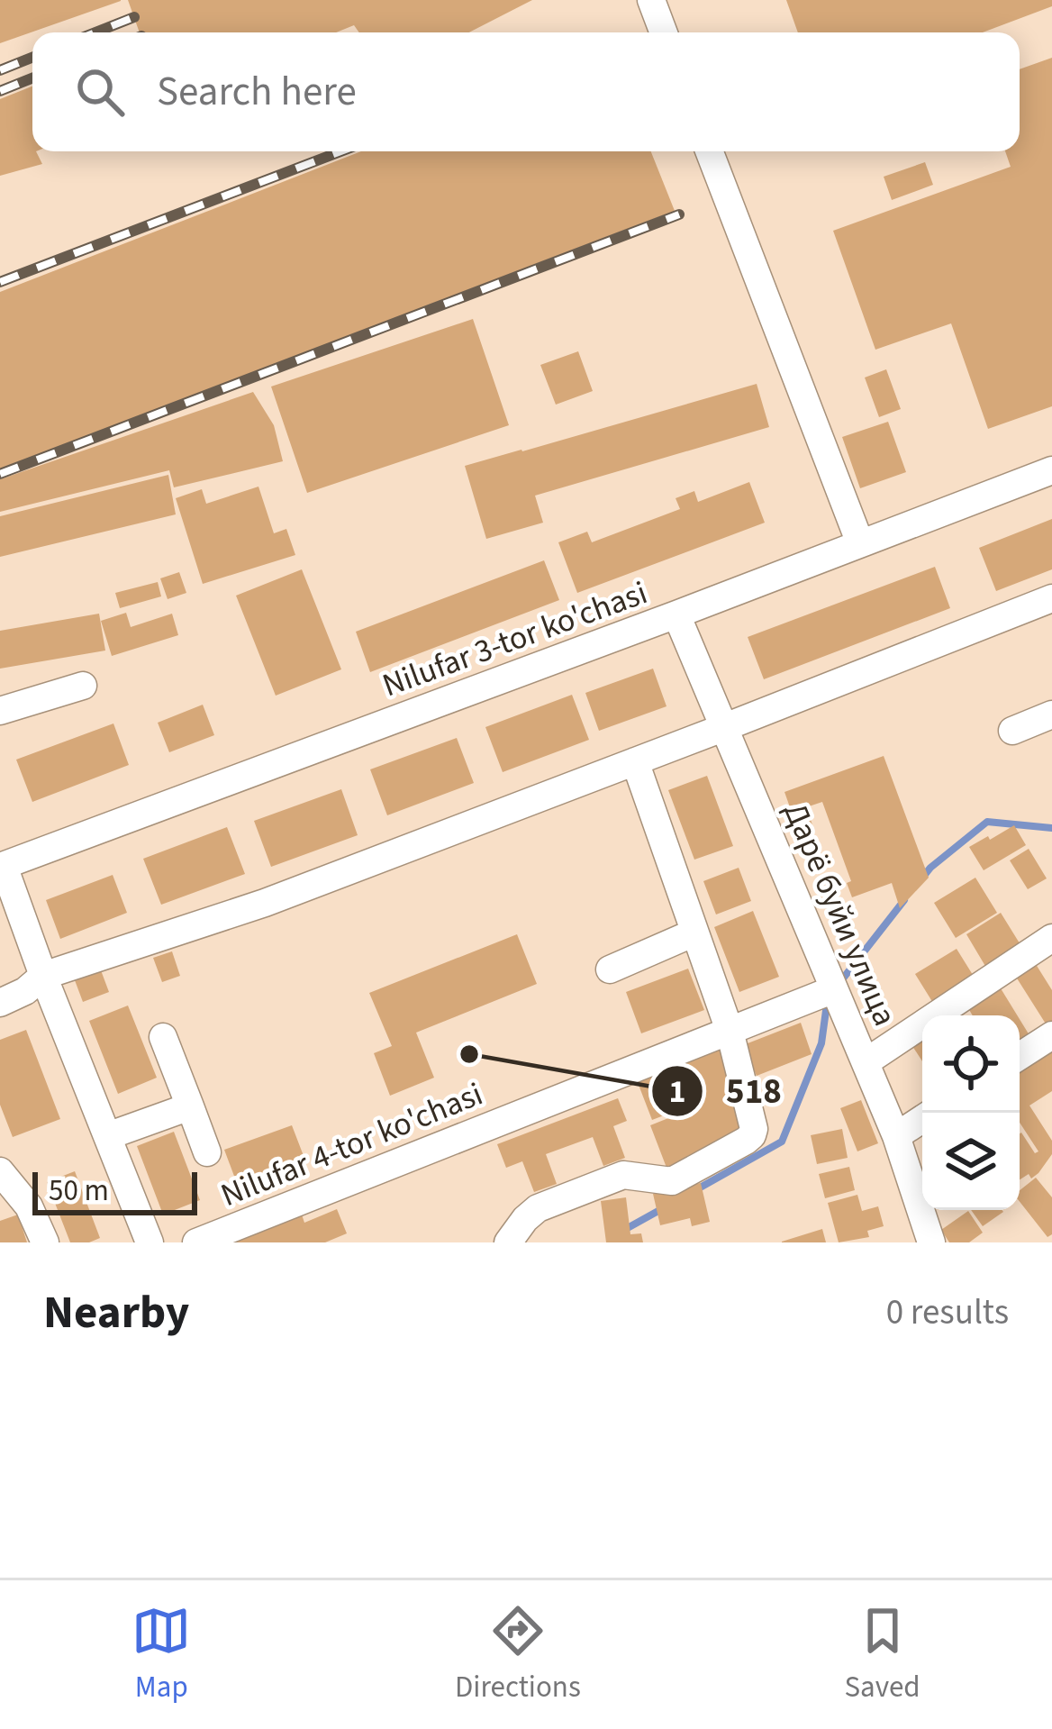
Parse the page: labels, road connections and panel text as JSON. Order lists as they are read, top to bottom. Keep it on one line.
{"streets":{"street":["Nilufar 3-tor ko'chasi","Дарё буйи улица","Nilufar 4-tor ko'chasi"]},"crossings":[["Nilufar 3-tor ko'chasi","Дарё буйи улица"],["Дарё буйи улица","Nilufar 4-tor ko'chasi"]],"places":["518"],"scale_bar":"50 m","page":{"search":"Search here","scale":"50 m","heading":["Nearby","0 results"],"nav":["Map","Directions","Saved"]}}
